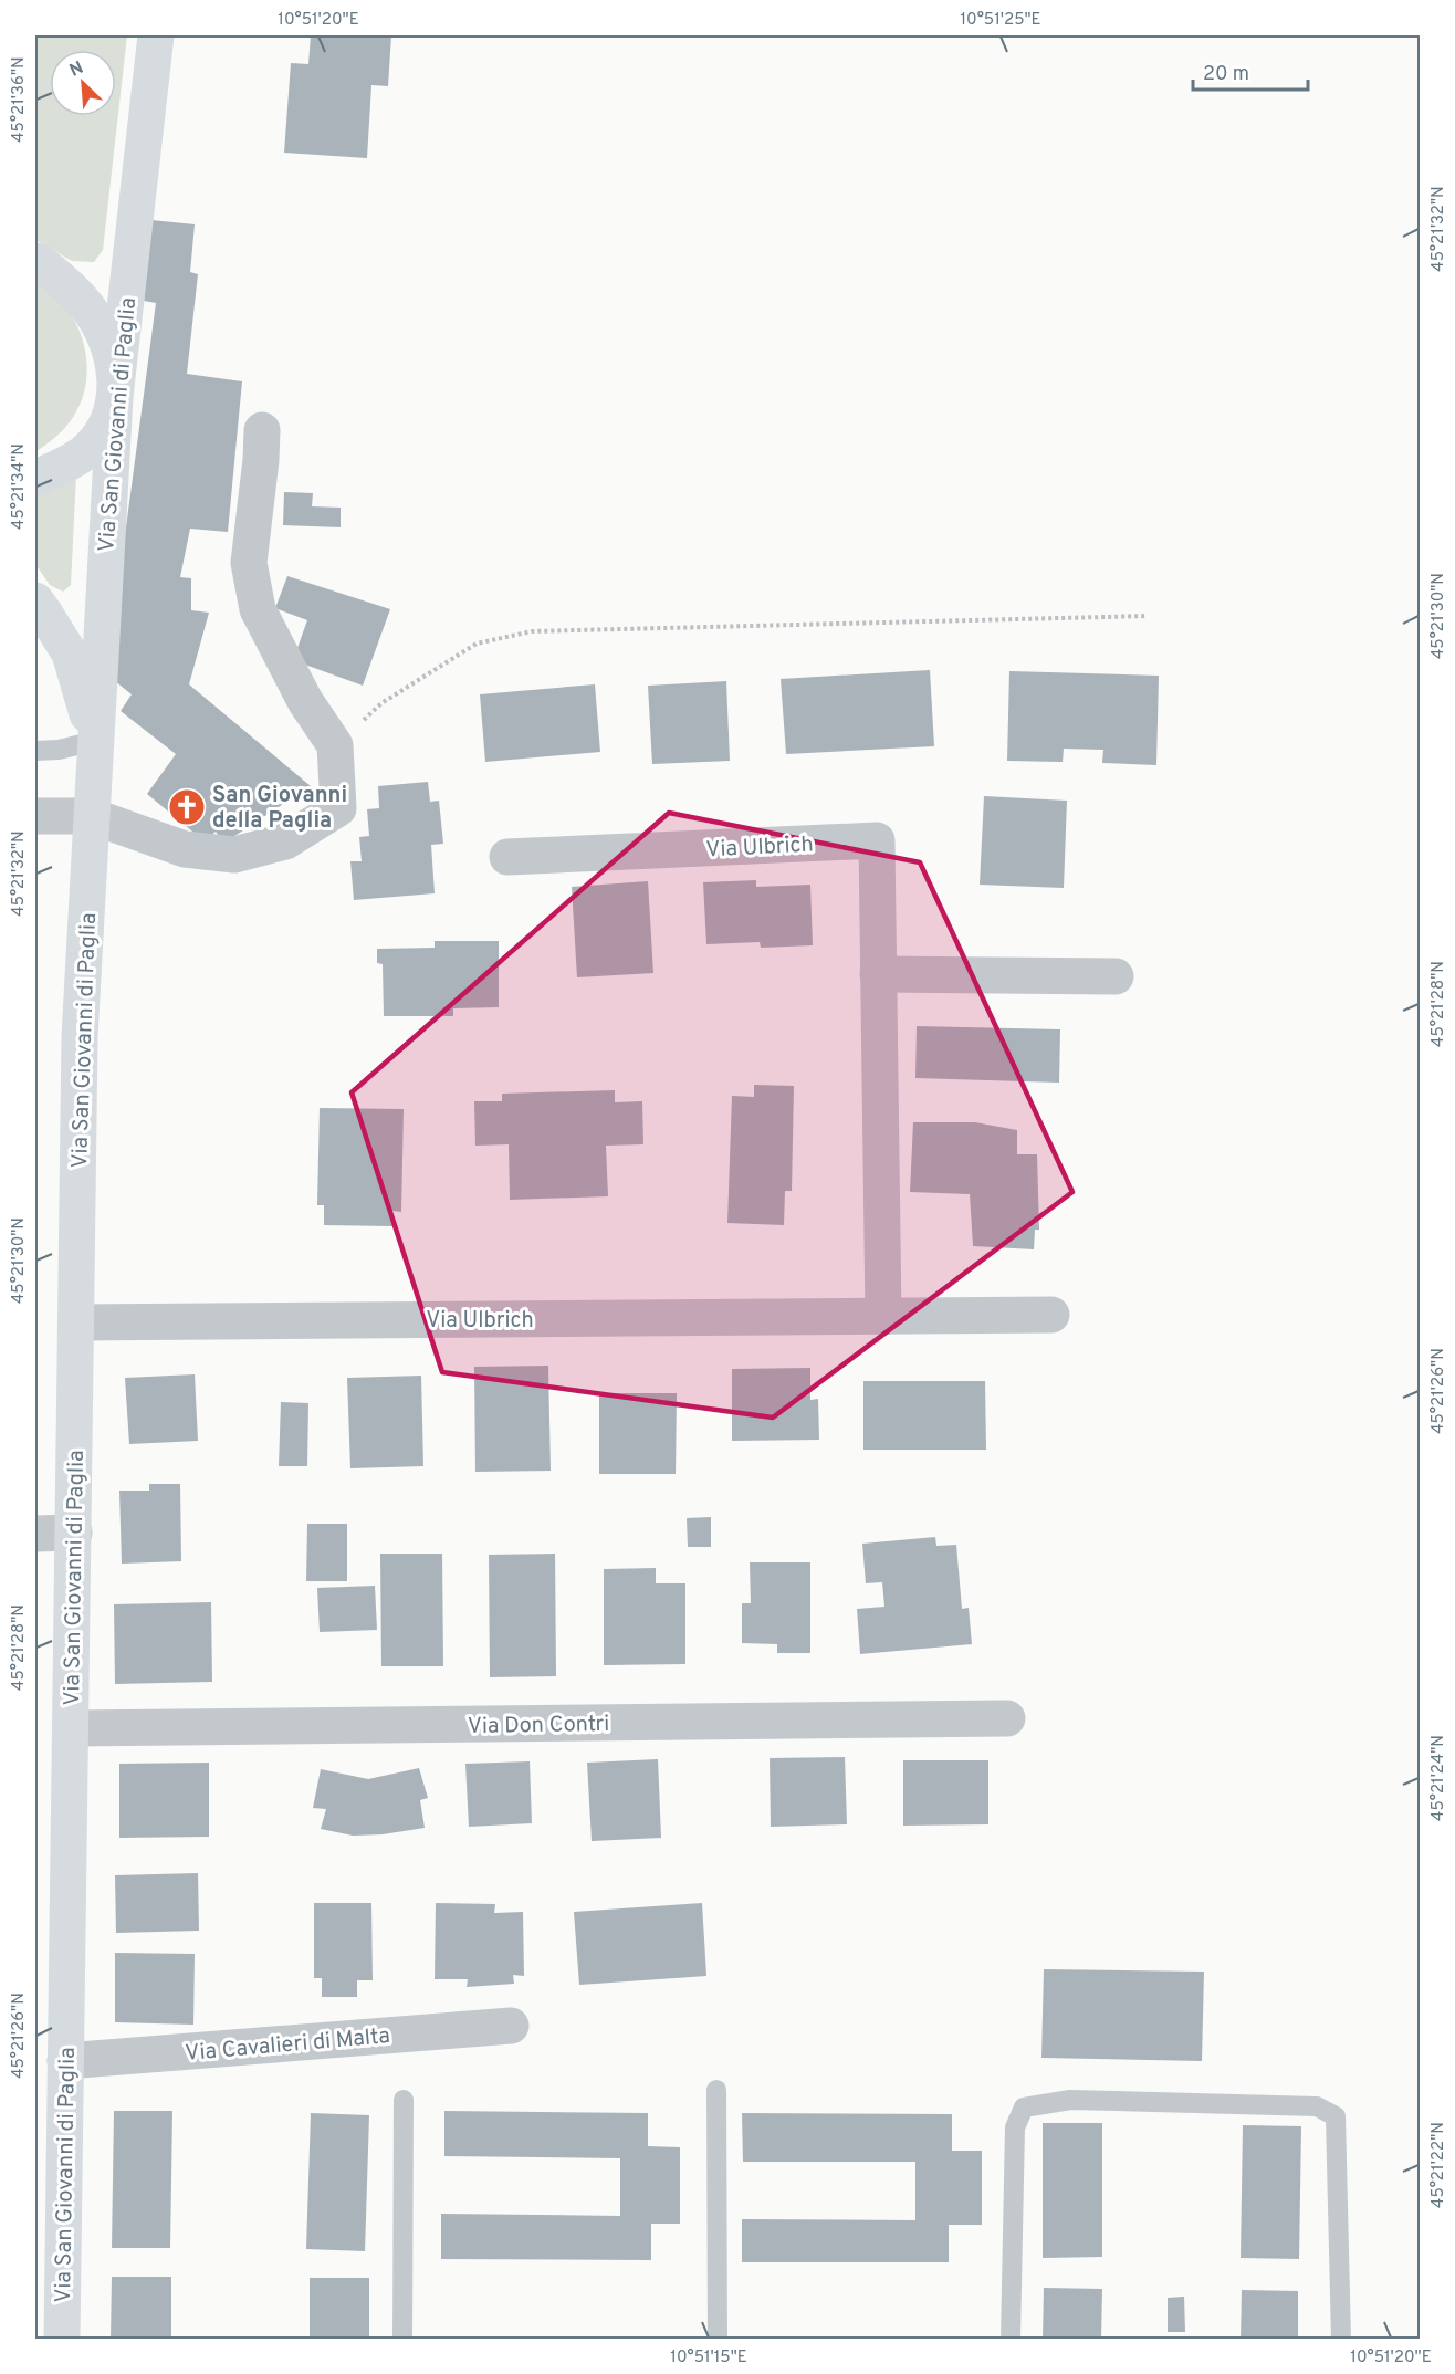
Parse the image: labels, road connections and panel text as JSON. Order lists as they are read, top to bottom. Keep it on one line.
{"streets":{"main road":["Via San Giovanni di Paglia"],"street":["Via Ulbrich","Via Don Contri","Via Cavalieri di Malta"]},"crossings":[["Via San Giovanni di Paglia","Via Ulbrich"],["Via San Giovanni di Paglia","Via Don Contri"],["Via San Giovanni di Paglia","Via Cavalieri di Malta"]],"places":{"church":["San Giovanni della Paglia"]},"scale_bar":"20 m","north":"top left","coordinates":["10°51'20\"E","10°51'25\"E","45°21'36\"N","45°21'32\"N","45°21'34\"N","45°21'30\"N","45°21'28\"N","45°21'26\"N","45°21'24\"N","45°21'22\"N","10°51'15\"E"]}
